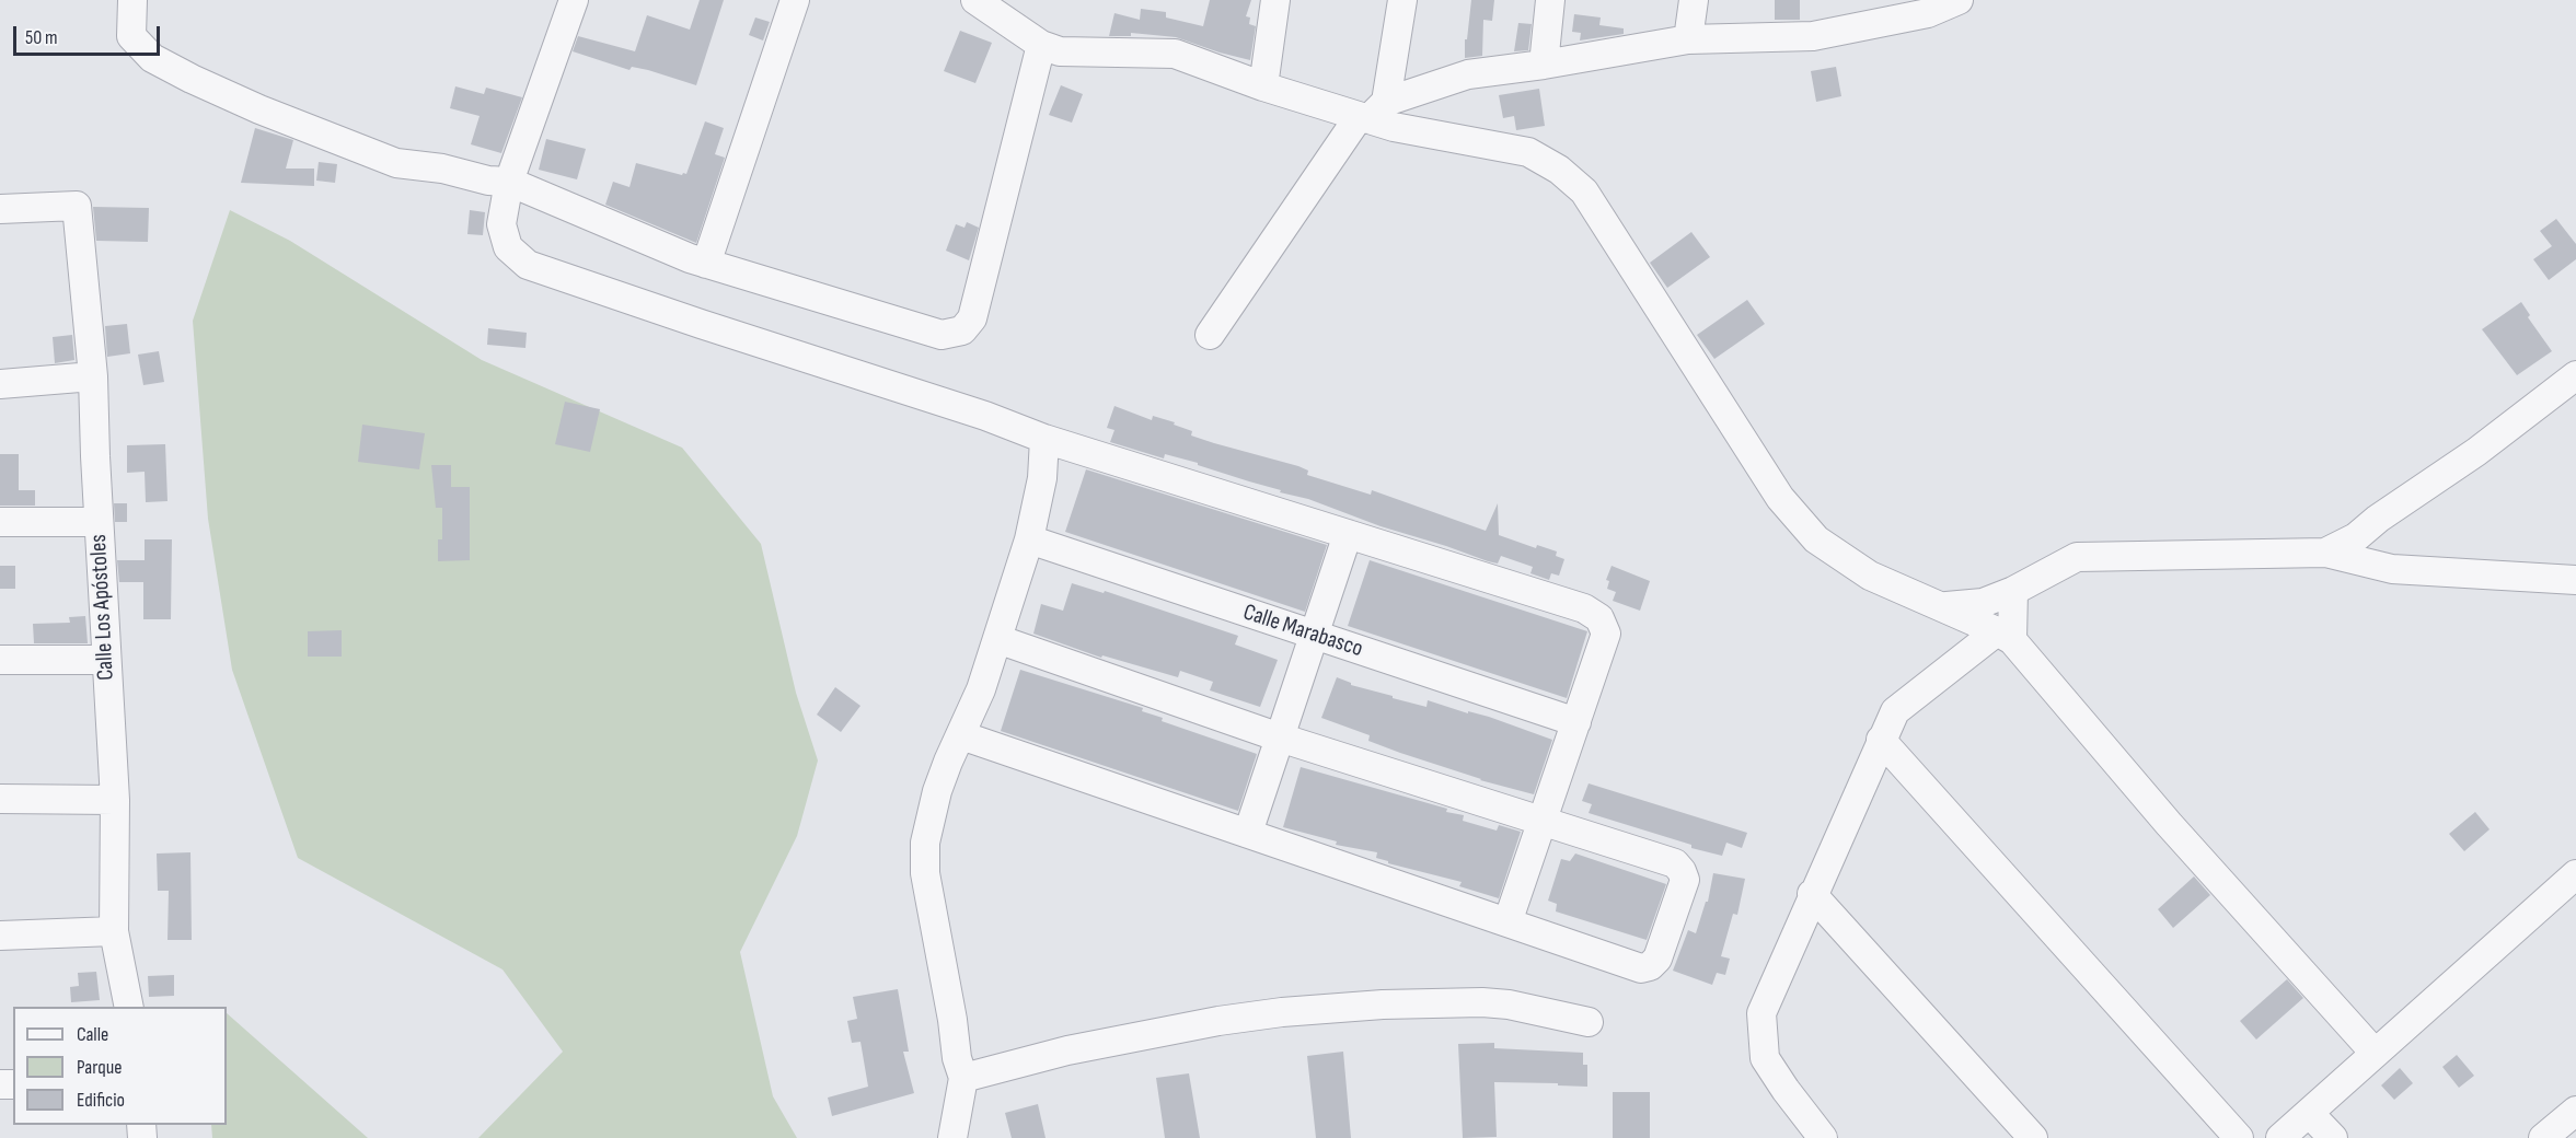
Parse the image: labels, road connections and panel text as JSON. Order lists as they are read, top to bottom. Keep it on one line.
{"streets":{"street":["Calle Los Apóstoles","Calle Marabasco"]},"legend":["Calle","Parque","Edificio"],"scale_bar":"50 m"}
